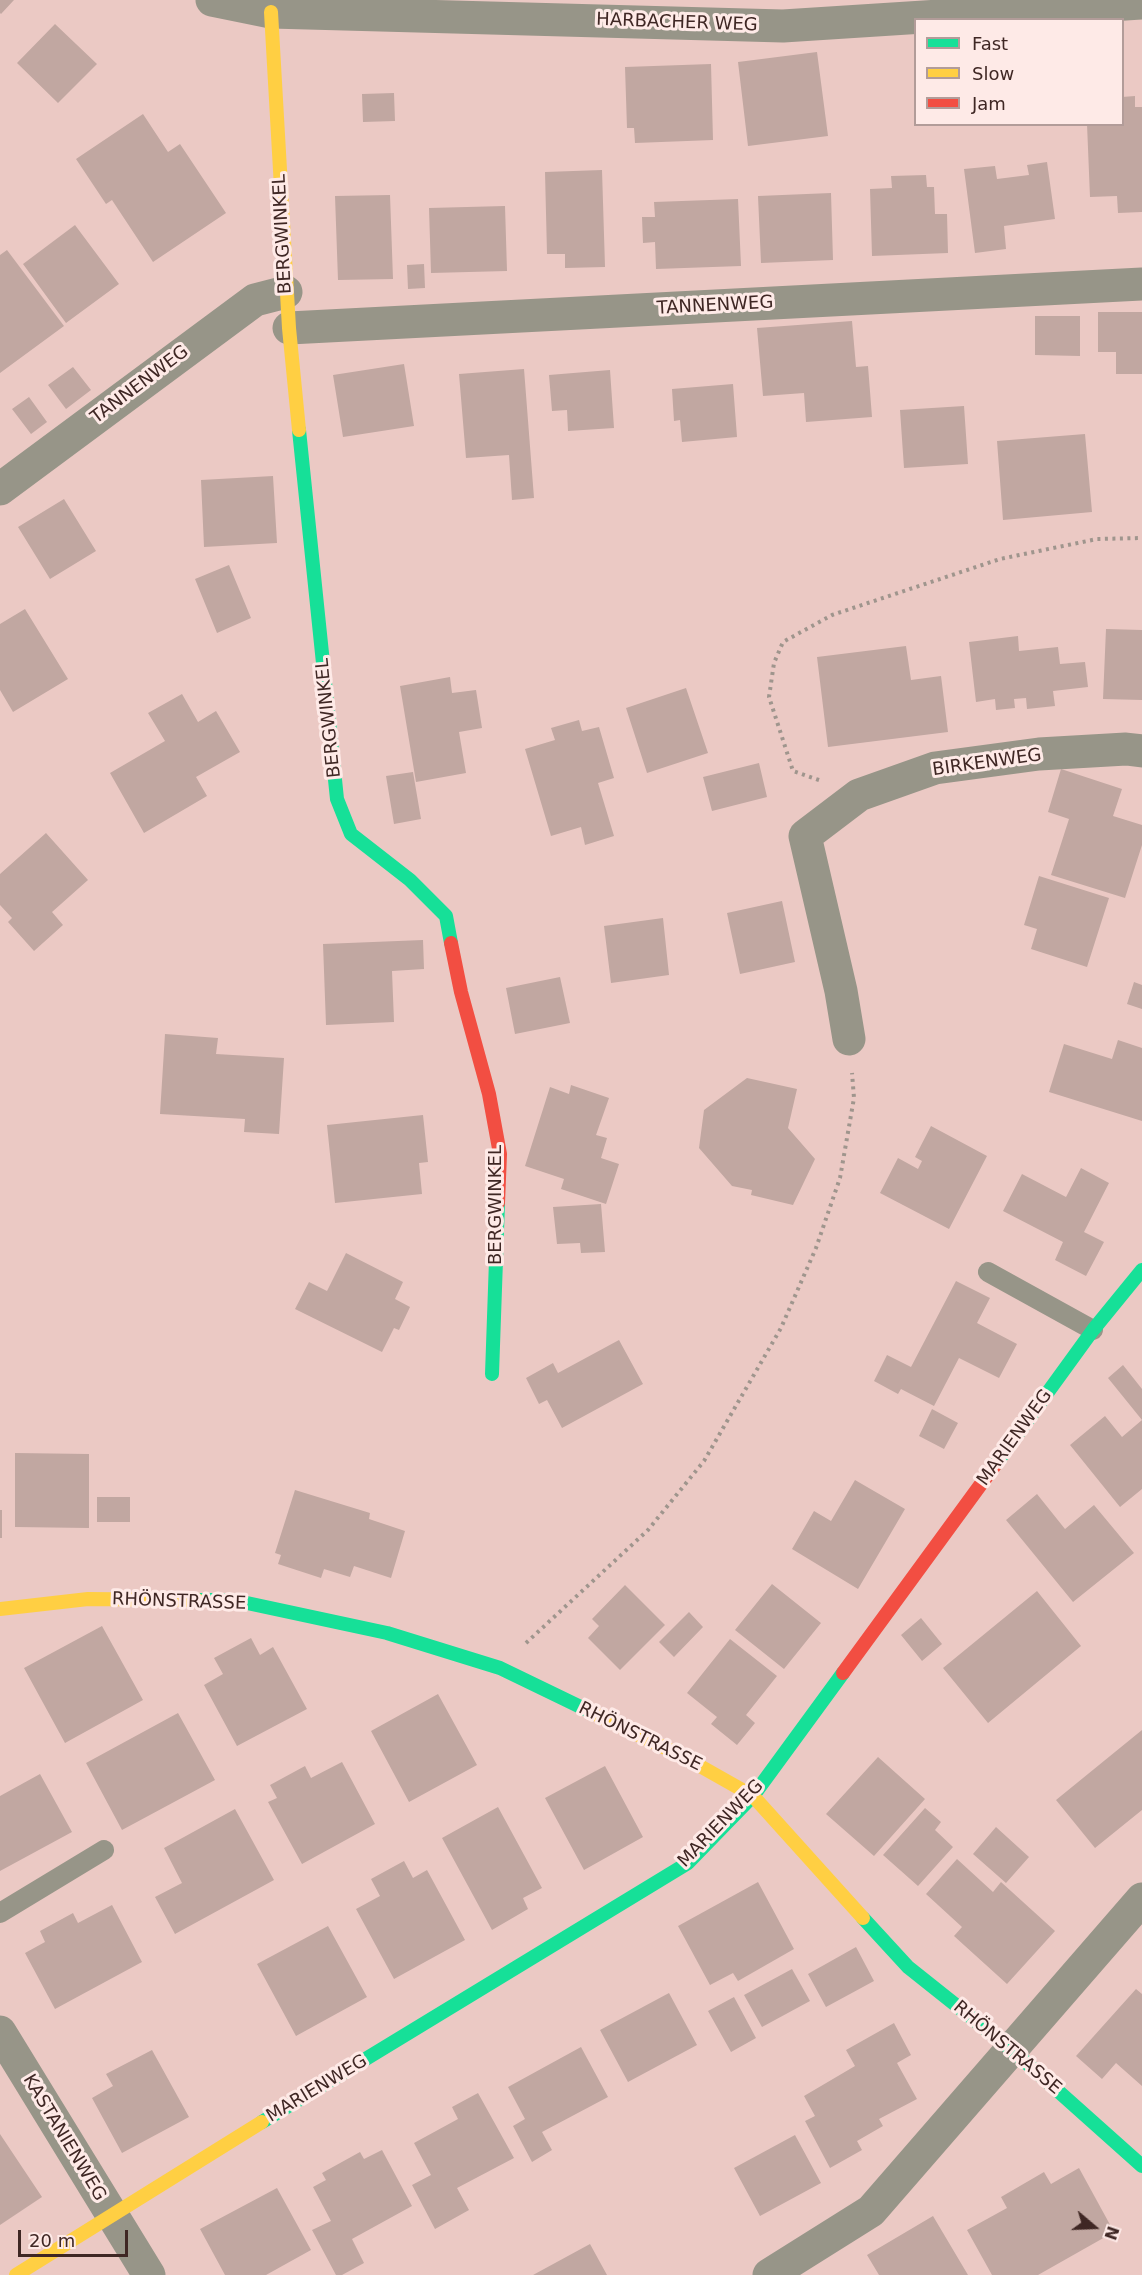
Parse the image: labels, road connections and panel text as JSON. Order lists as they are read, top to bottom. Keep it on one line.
{"streets":{"street":["HARBACHER WEG","BERGWINKEL","TANNENWEG","BIRKENWEG","MARIENWEG","RHÖNSTRASSE","KASTANIENWEG"]},"crossings":[["HARBACHER WEG","BERGWINKEL"],["BERGWINKEL","TANNENWEG"],["MARIENWEG","RHÖNSTRASSE"],["MARIENWEG","KASTANIENWEG"]],"legend":["Fast","Slow","Jam"],"scale_bar":"20 m","north":"right"}
